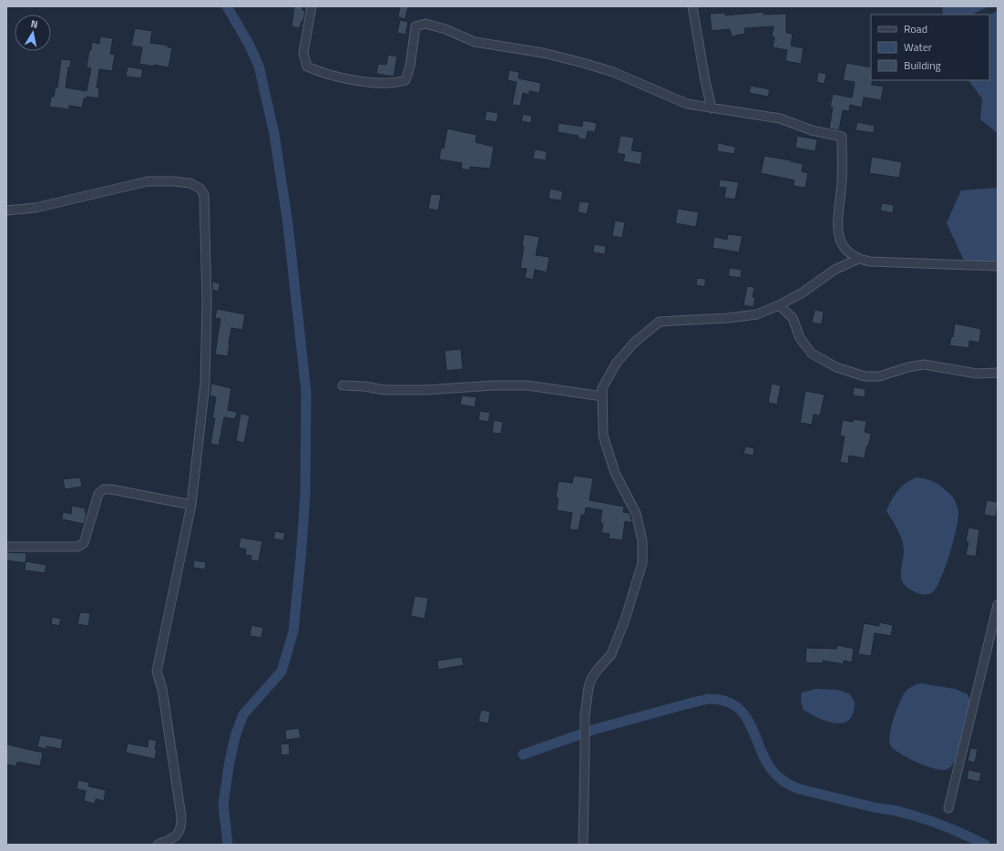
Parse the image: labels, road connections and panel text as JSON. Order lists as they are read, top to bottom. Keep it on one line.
{"legend":["Road","Water","Building"],"north":"top"}
